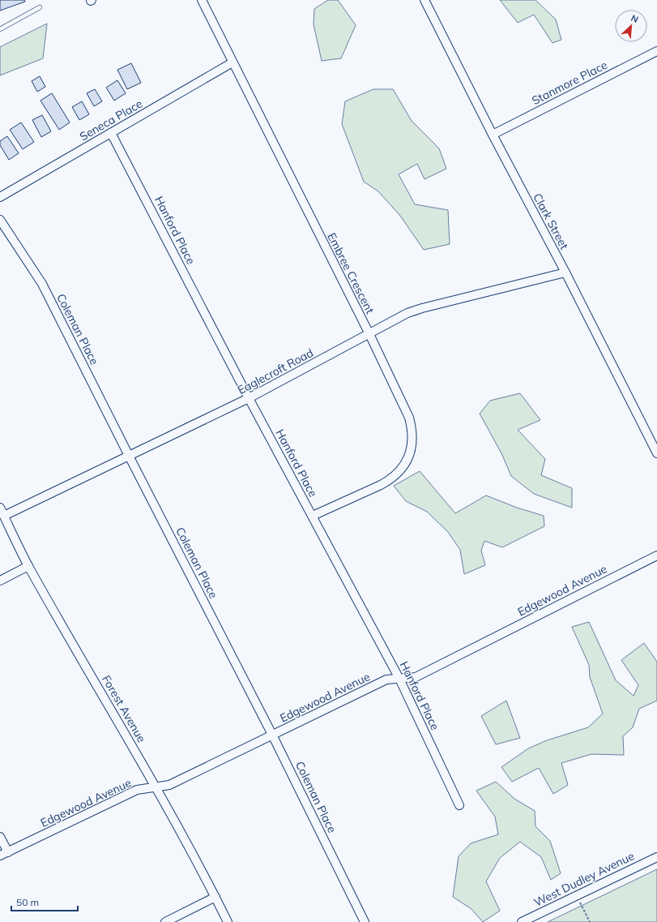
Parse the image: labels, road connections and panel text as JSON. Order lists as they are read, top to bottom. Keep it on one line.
{"streets":{"street":["Stanmore Place","Seneca Place","Clark Street","Hanford Place","Embree Crescent","Coleman Place","Eaglecroft Road","Edgewood Avenue","Forest Avenue","West Dudley Avenue"]},"crossings":[["Stanmore Place","Clark Street"],["Seneca Place","Hanford Place"],["Seneca Place","Embree Crescent"],["Clark Street","Eaglecroft Road"],["Hanford Place","Embree Crescent"],["Hanford Place","Eaglecroft Road"],["Hanford Place","Edgewood Avenue"],["Embree Crescent","Eaglecroft Road"],["Coleman Place","Eaglecroft Road"],["Coleman Place","Edgewood Avenue"],["Eaglecroft Road","Forest Avenue"],["Edgewood Avenue","Forest Avenue"]],"scale_bar":"50 m","north":"top right"}
